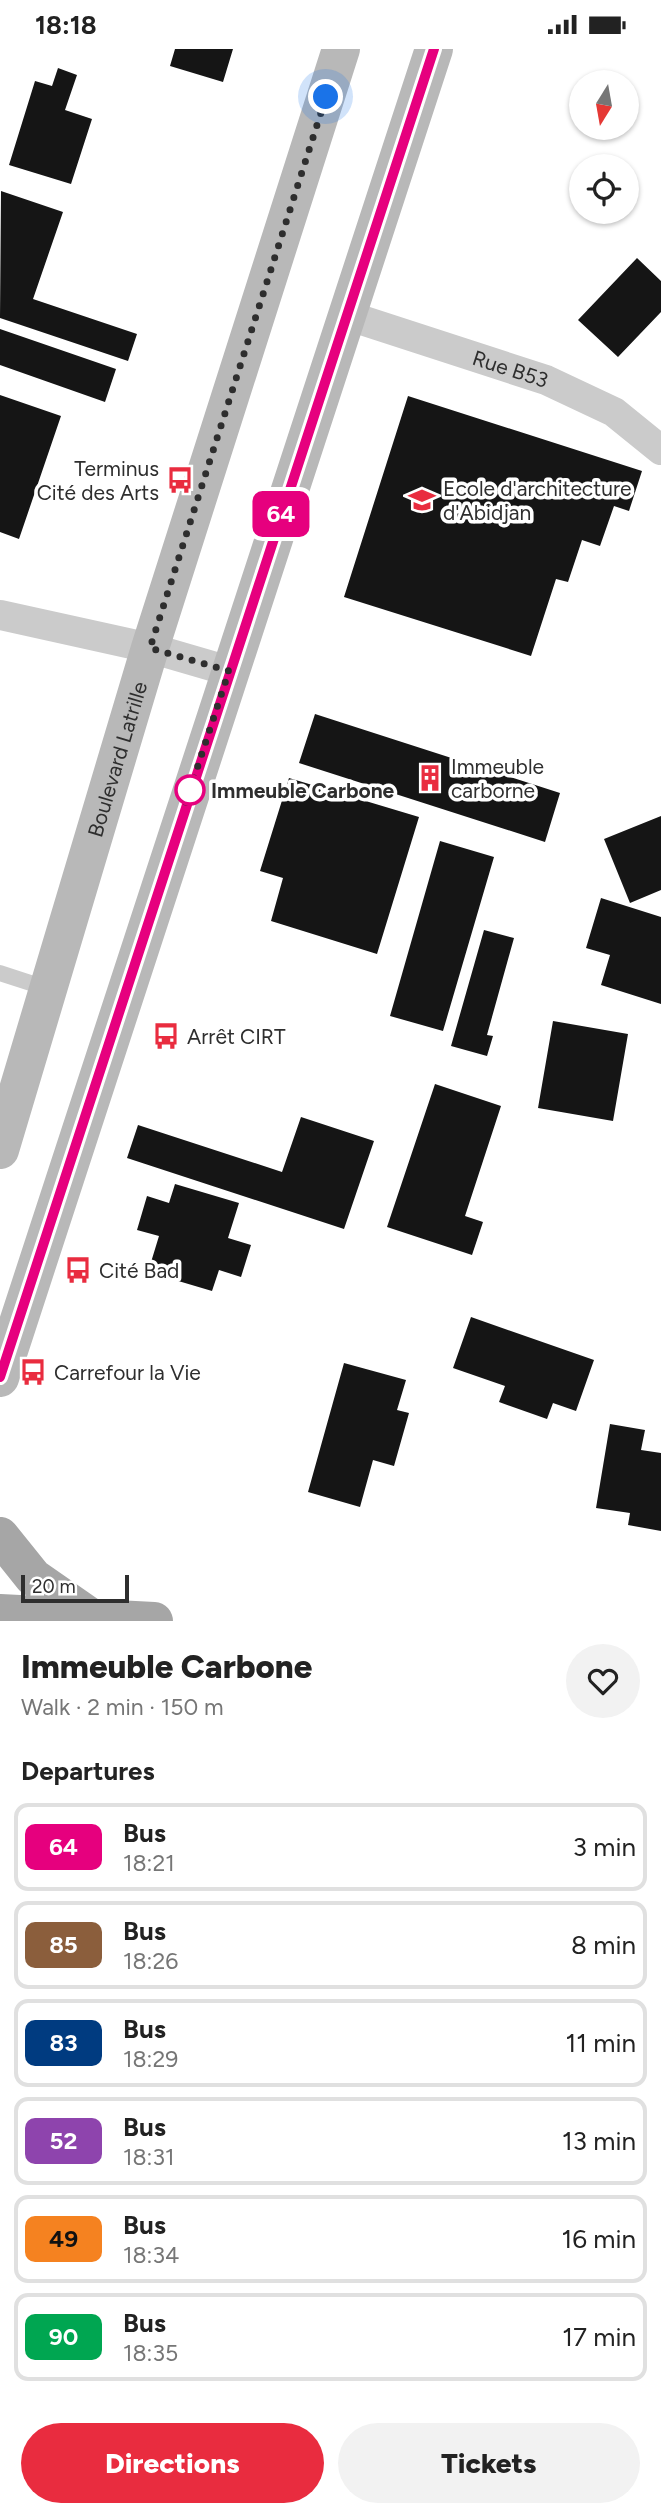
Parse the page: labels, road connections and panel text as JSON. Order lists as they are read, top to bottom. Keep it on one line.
{"streets":{"main road":["Boulevard Latrille"],"street":["Rue B53"]},"places":{"bus stop":["Terminus Cité des Arts","Arrêt CIRT","Cité Bad","Carrefour la Vie"],"school or university":["Ecole d'architecture d'Abidjan"],"building":["Immeuble carborne"],"other":["Immeuble Carbone"]},"lines":["bus line 64"],"scale_bar":"20 m","north":"bottom","page":{"status":"18:18","on_map":"64","scale":"20 m","heading":[["Immeuble Carbone","Walk · 2 min · 150 m"],"Departures"],"list":[{"mark":"64","name":"Bus","note":"18:21","value":"3 min"},{"mark":"85","name":"Bus","note":"18:26","value":"8 min"},{"mark":"83","name":"Bus","note":"18:29","value":"11 min"},{"mark":"52","name":"Bus","note":"18:31","value":"13 min"},{"mark":"49","name":"Bus","note":"18:34","value":"16 min"},{"mark":"90","name":"Bus","note":"18:35","value":"17 min"}],"buttons":["Directions","Tickets"]}}
